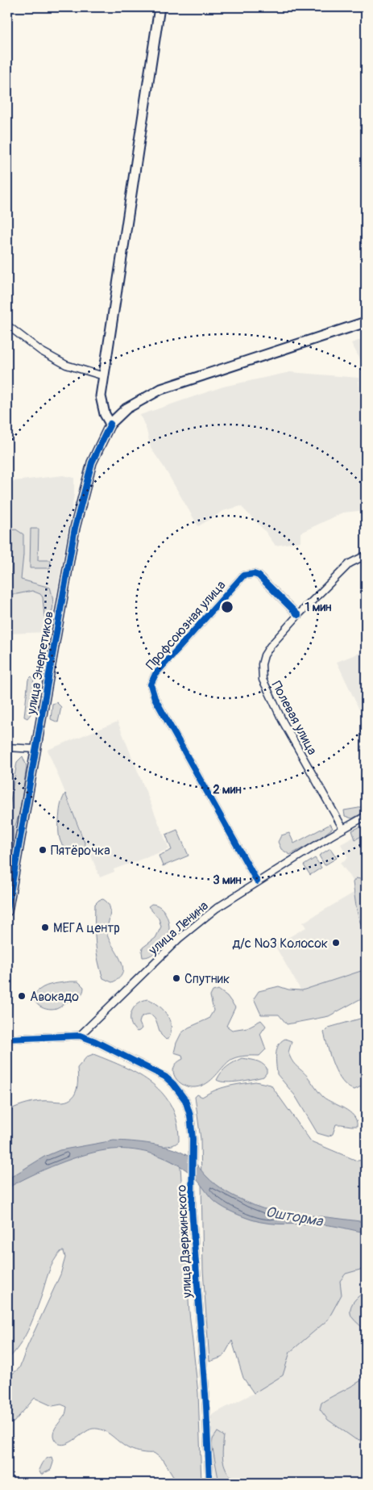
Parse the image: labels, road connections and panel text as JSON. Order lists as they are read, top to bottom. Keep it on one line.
{"streets":{"street":["Профсоюзная улица","улица Энергетиков","Полевая улица","улица Ленина","улица Дзержинского"]},"crossings":[["Профсоюзная улица","Полевая улица"],["Профсоюзная улица","улица Ленина"],["Полевая улица","улица Ленина"],["улица Ленина","улица Дзержинского"]],"water":["Ошторма"],"places":["Пятёрочка","МЕГА центр","д/с №3 Колосок","Спутник","Авокадо"],"rings":["1 мин","2 мин","3 мин"]}
